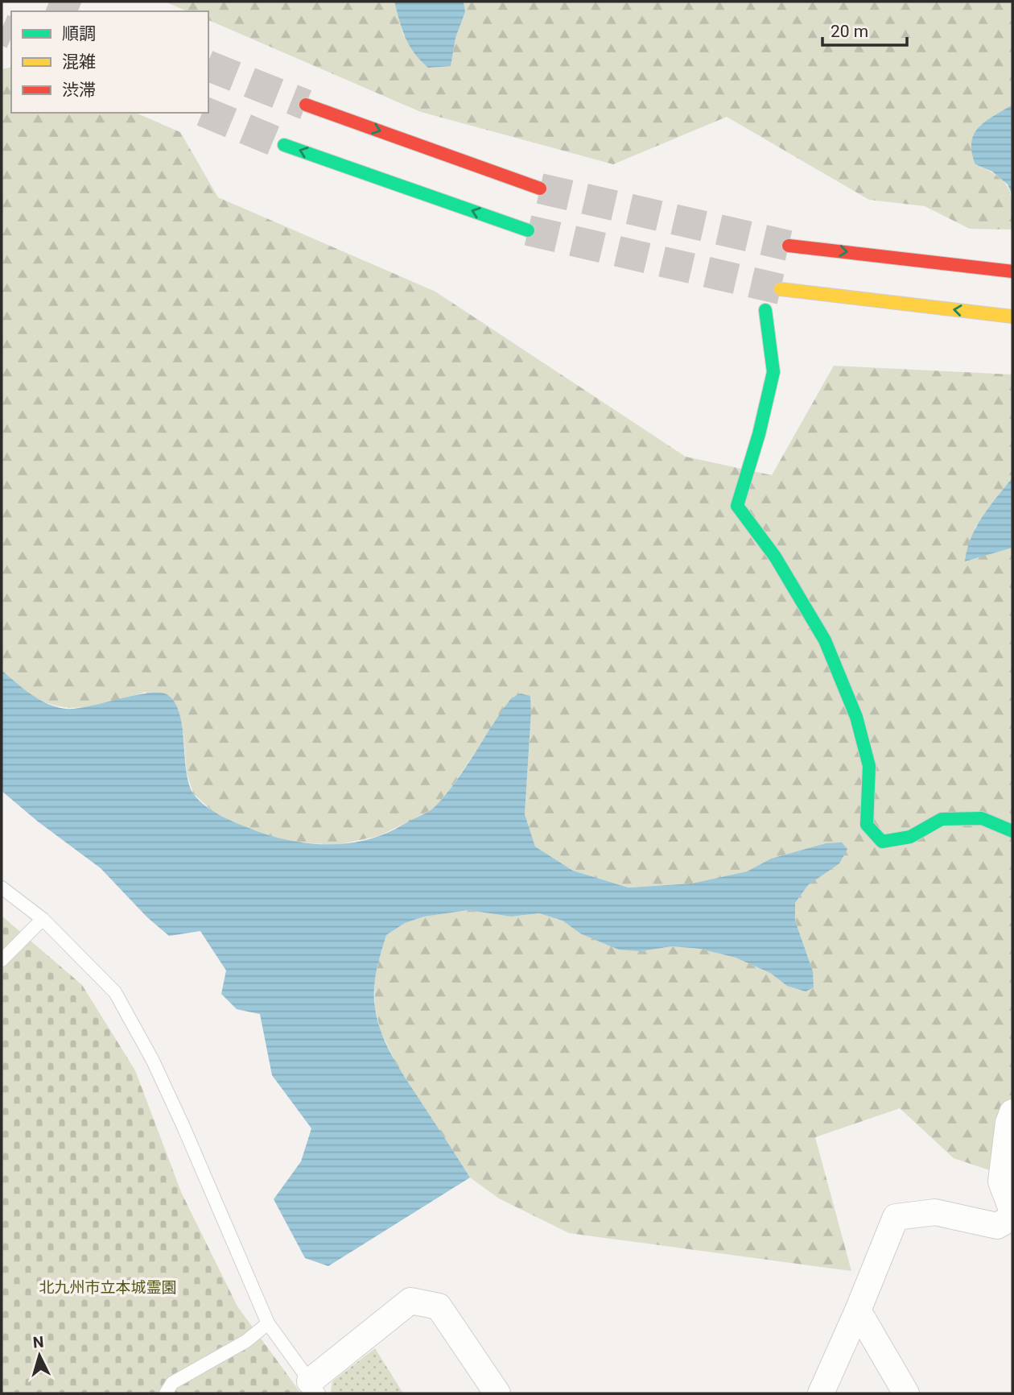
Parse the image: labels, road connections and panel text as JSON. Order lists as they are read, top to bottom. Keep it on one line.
{"parks":["北九州市立本城霊園"],"legend":["順調","混雑","渋滞"],"scale_bar":"20 m","north":"top"}
